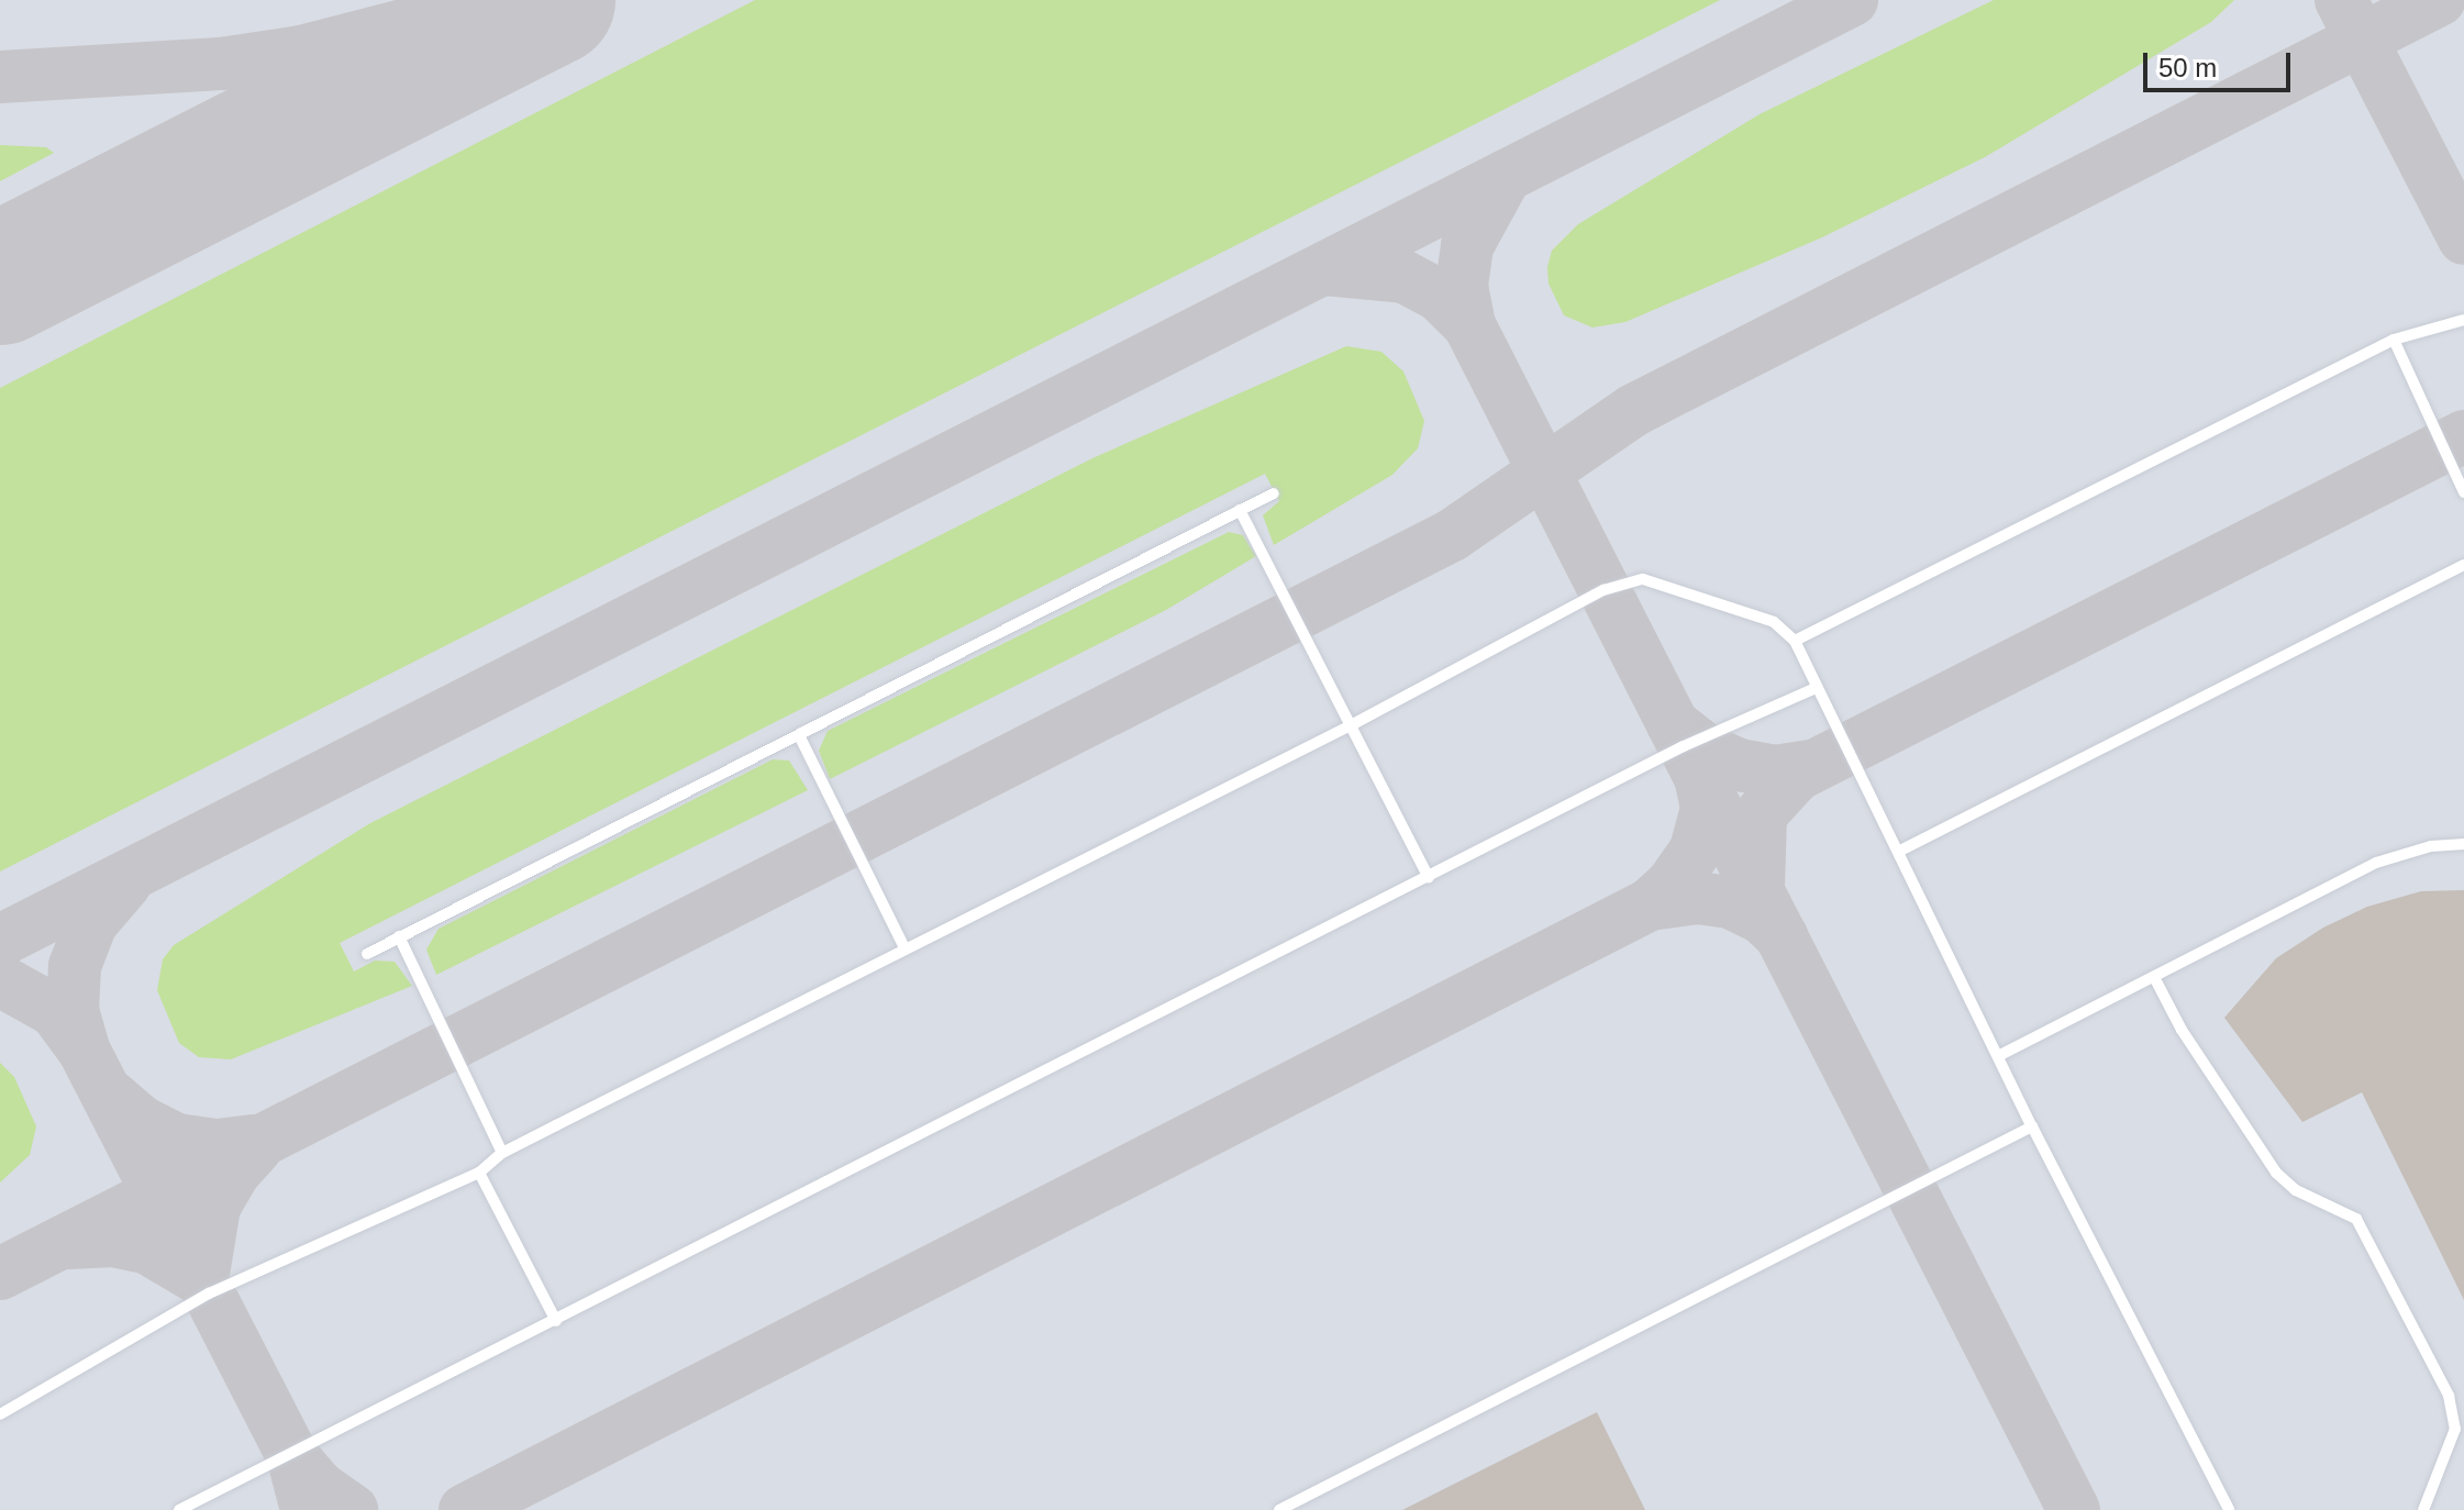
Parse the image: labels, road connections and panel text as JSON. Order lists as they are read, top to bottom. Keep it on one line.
{"scale_bar":"50 m"}
